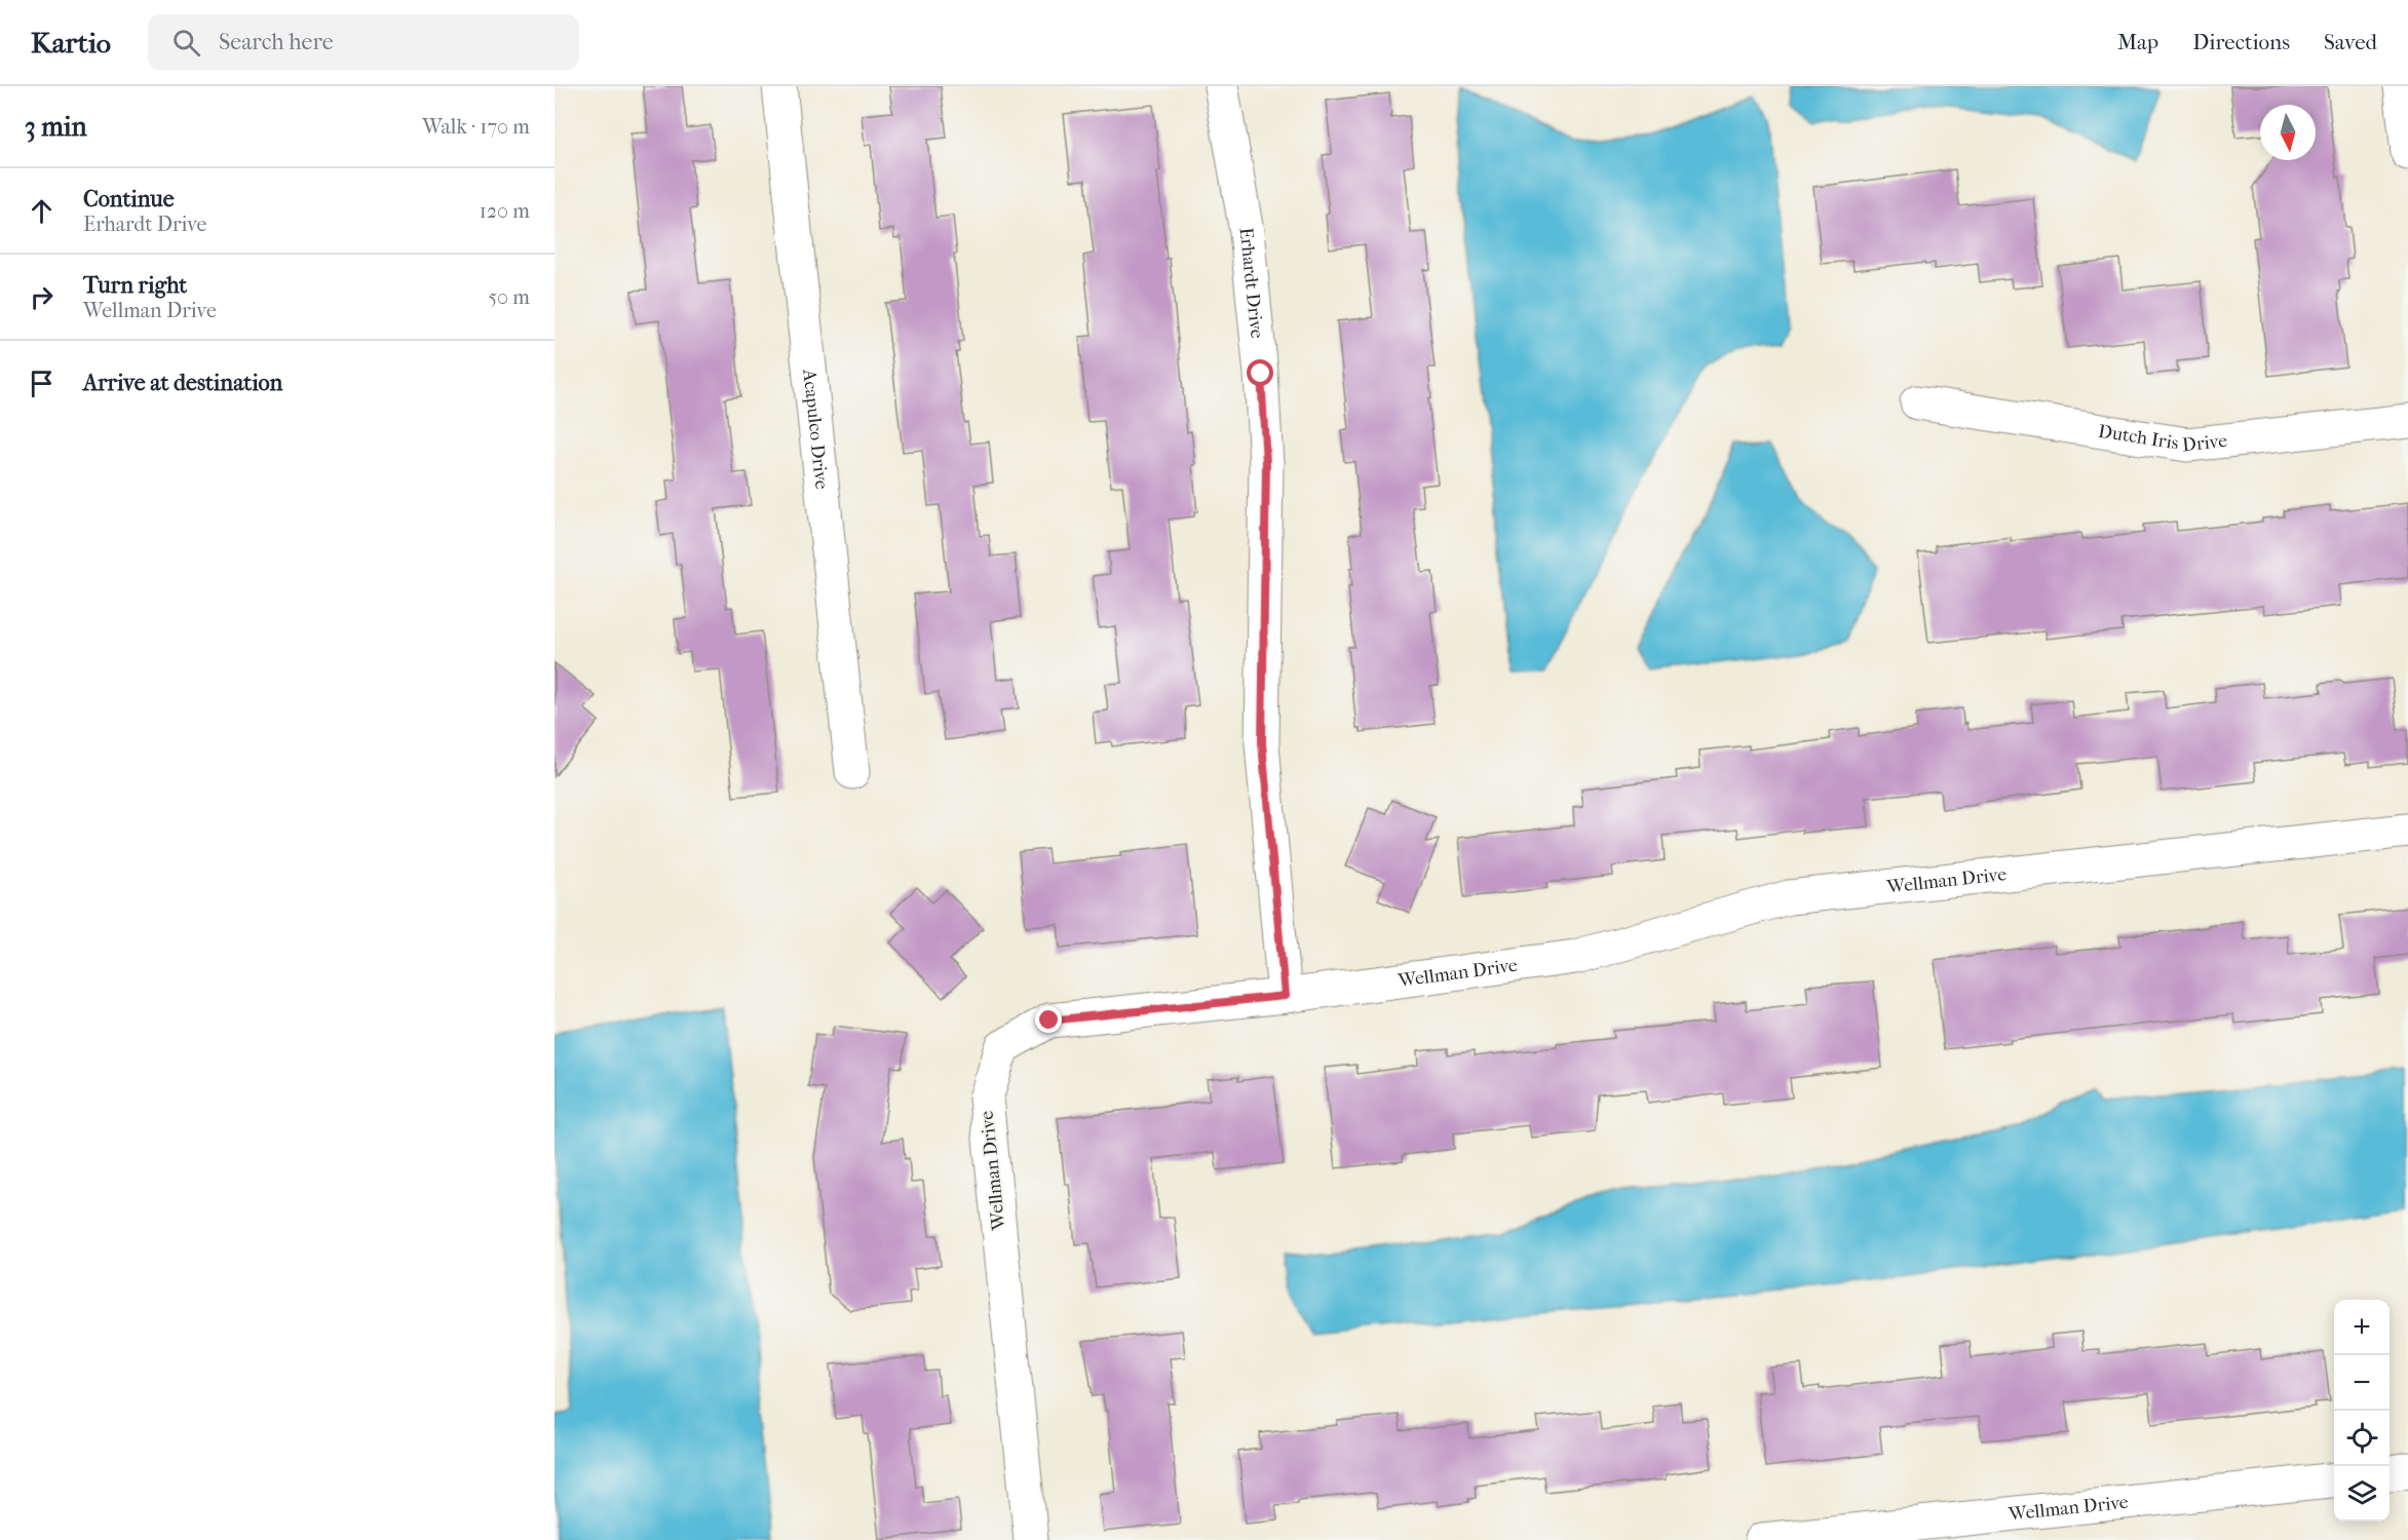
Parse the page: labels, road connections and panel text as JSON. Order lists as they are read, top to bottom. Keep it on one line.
{"streets":{"street":["Erhardt Drive","Acapulco Drive","Dutch Iris Drive","Wellman Drive"]},"crossings":[["Erhardt Drive","Wellman Drive"]],"north":"bottom","page":{"header":"Kartio","search":"Search here","nav":["Map","Directions","Saved"],"heading":["3 min","Walk · 170 m"],"list":[["Continue","Erhardt Drive","120 m"],["Turn right","Wellman Drive","50 m"],"Arrive at destination"],"map_buttons":["+","−"]}}
